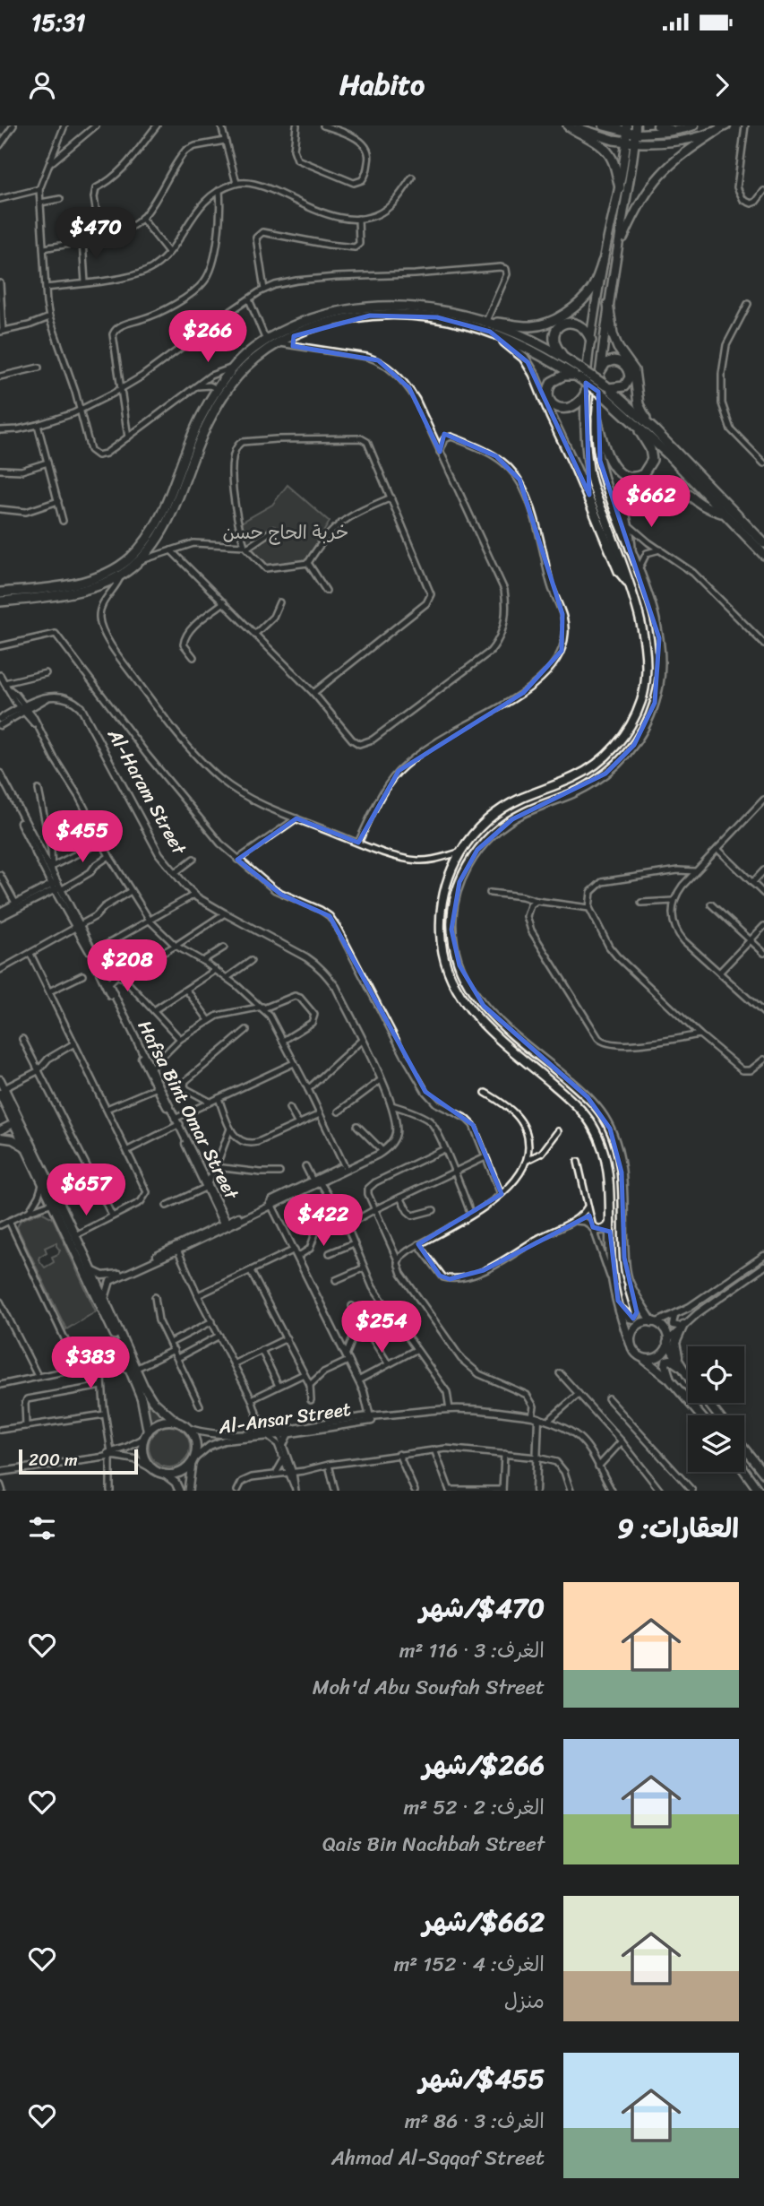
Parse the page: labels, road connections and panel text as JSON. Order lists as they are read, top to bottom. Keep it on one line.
{"streets":{"street":["Al-Haram Street","Hafsa Bint Omar Street","Al-Ansar Street"]},"parks":["خربة الحاج حسن"],"scale_bar":"200 m","page":{"status":"15:31","header":"Habito","price":["$470","$266","$662","$455","$208","$657","$422","$254","$383"],"scale":"200 m","heading":"العقارات: 9","list":[{"name":"$470/شهر","note":"الغرف: 3 · 116 m² · Moh'd Abu Soufah Street"},{"name":"$266/شهر","note":"الغرف: 2 · 52 m² · Qais Bin Nachbah Street"},{"name":"$662/شهر","note":"الغرف: 4 · 152 m² · منزل"},{"name":"$455/شهر","note":"الغرف: 3 · 86 m² · Ahmad Al-Sqqaf Street"}]}}
